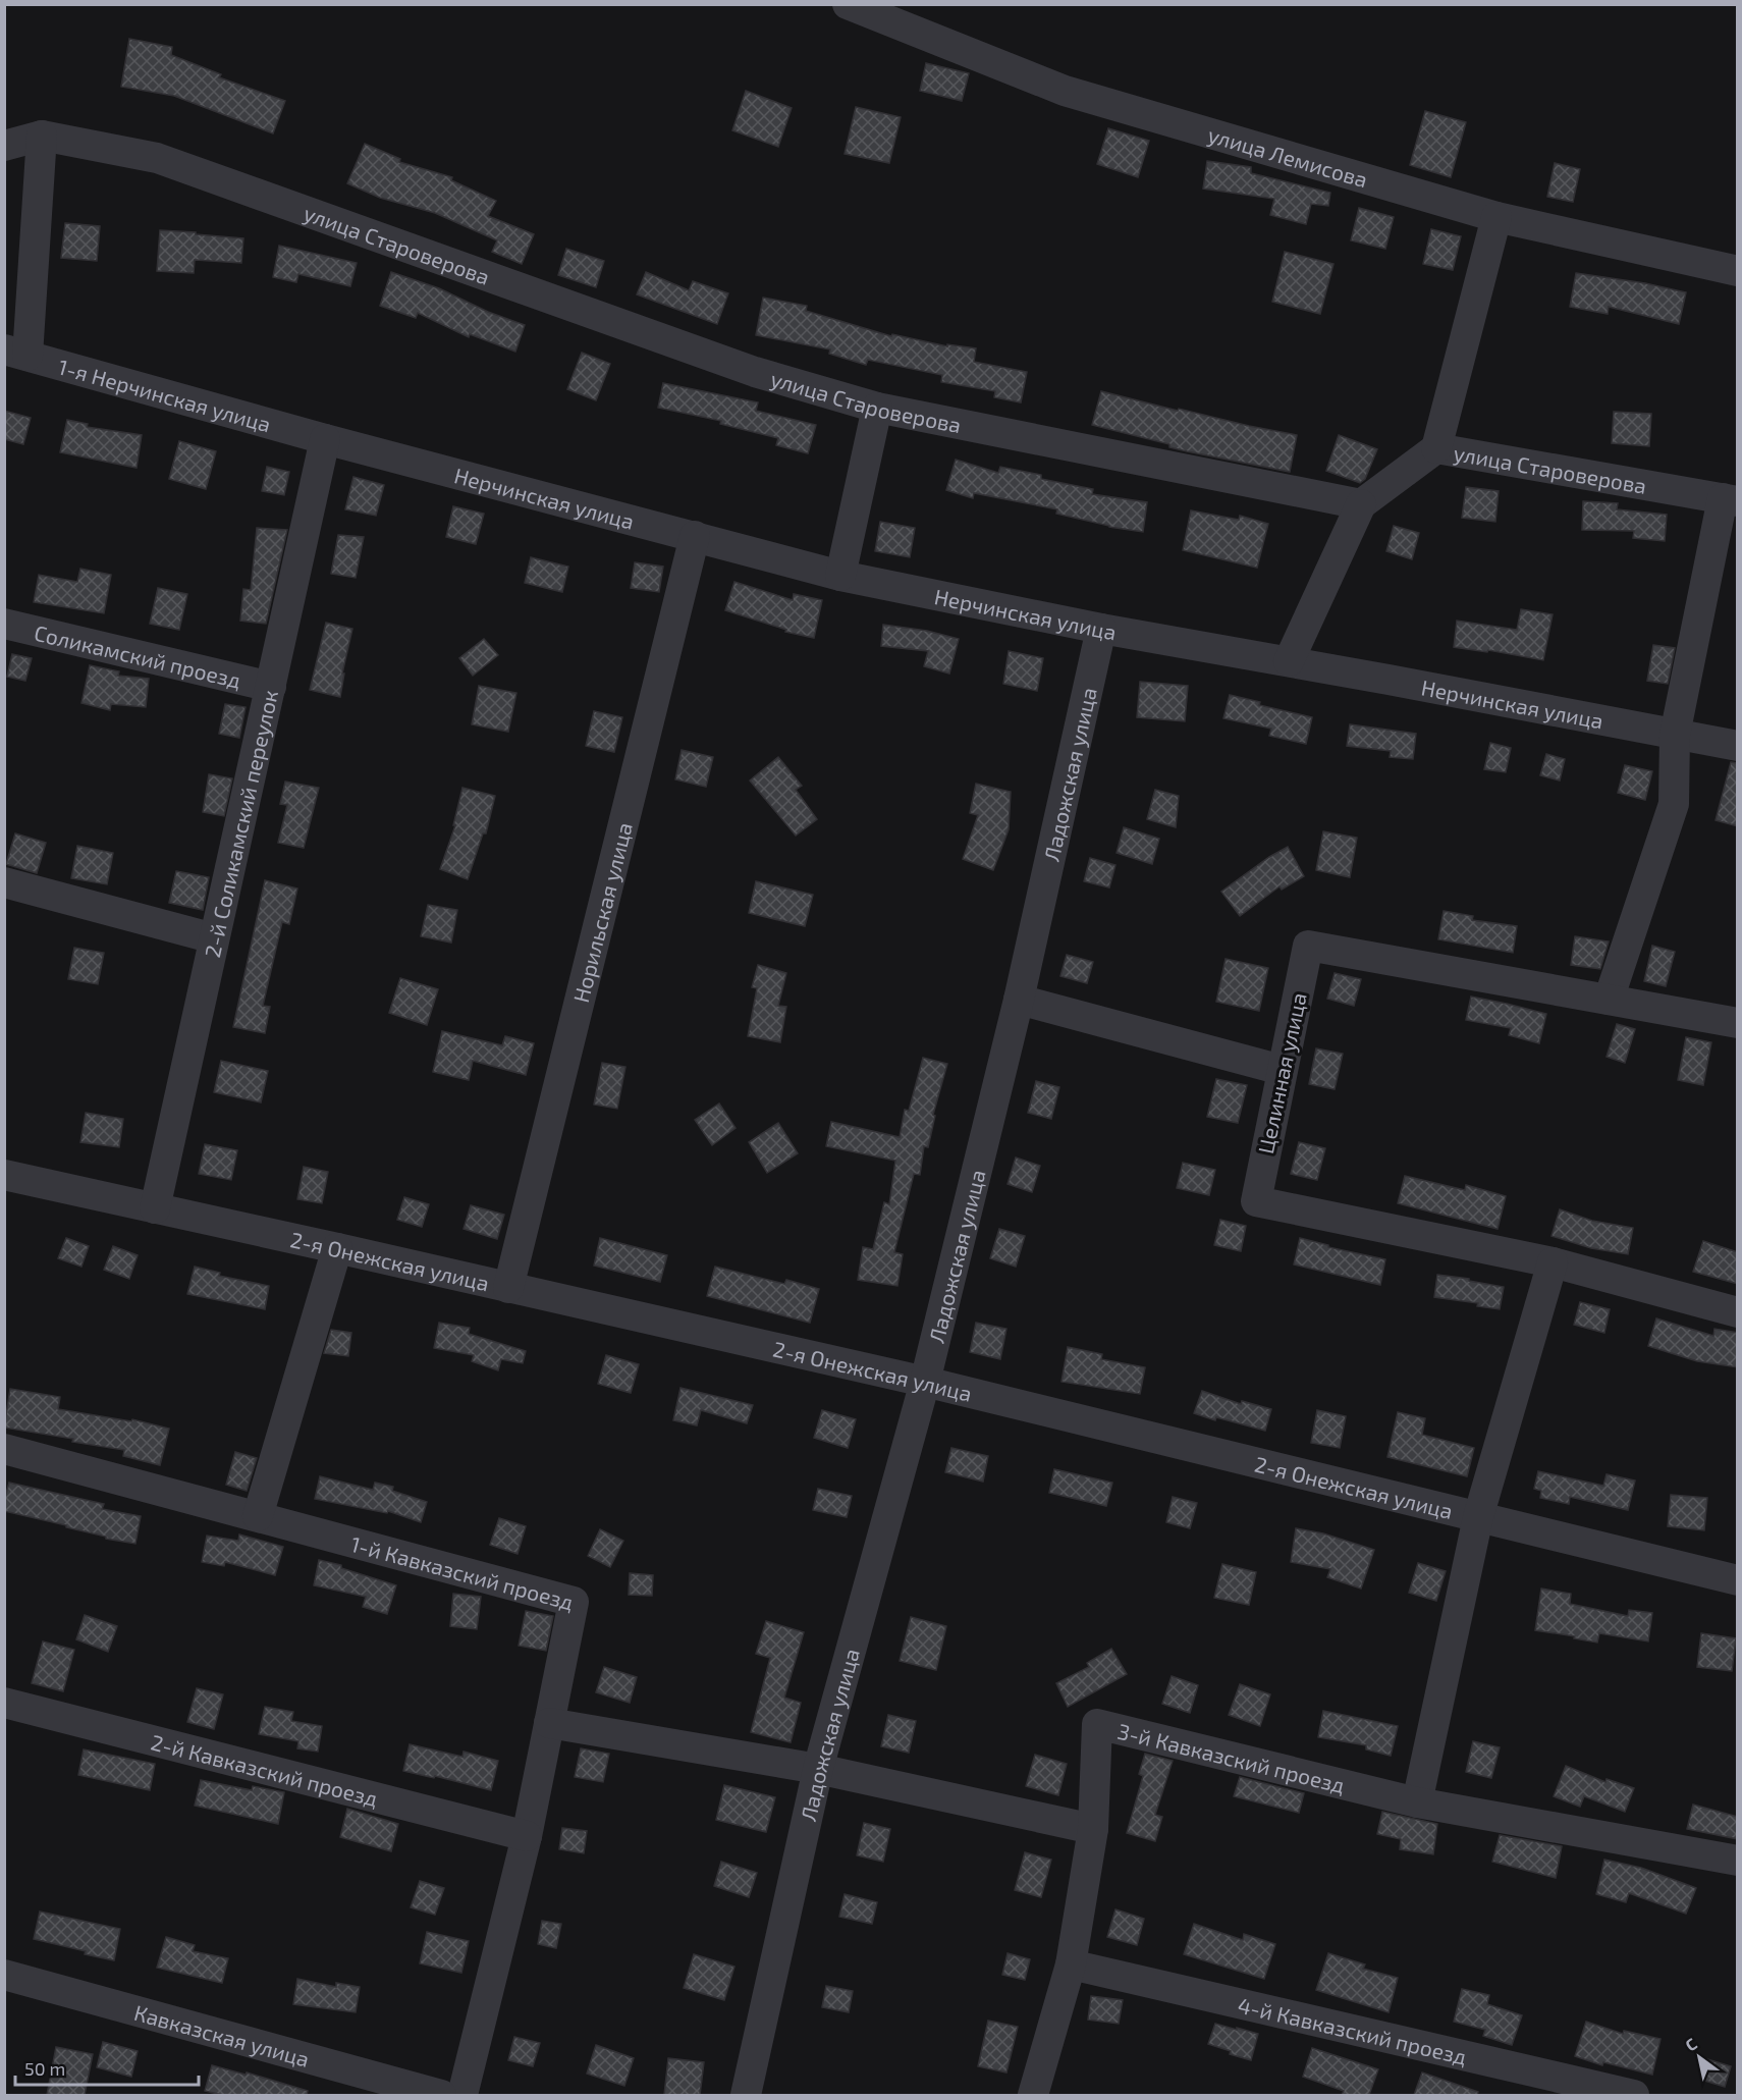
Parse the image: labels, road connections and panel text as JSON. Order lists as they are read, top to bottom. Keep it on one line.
{"streets":{"street":["улица Лемисова","улица Староверова","1-я Нерчинская улица","Нерчинская улица","Соликамский проезд","Ладожская улица","2-й Соликамский переулок","Норильская улица","Целинная улица","2-я Онежская улица","1-й Кавказский проезд","3-й Кавказский проезд","2-й Кавказский проезд","4-й Кавказский проезд","Кавказская улица"]},"crossings":[["1-я Нерчинская улица","Нерчинская улица"],["1-я Нерчинская улица","2-й Соликамский переулок"],["Нерчинская улица","Ладожская улица"],["Нерчинская улица","2-й Соликамский переулок"],["Нерчинская улица","Норильская улица"],["Соликамский проезд","2-й Соликамский переулок"],["Ладожская улица","2-я Онежская улица"],["2-й Соликамский переулок","2-я Онежская улица"],["Норильская улица","2-я Онежская улица"],["1-й Кавказский проезд","2-й Кавказский проезд"],["3-й Кавказский проезд","4-й Кавказский проезд"]],"scale_bar":"50 m","north":"top left"}
